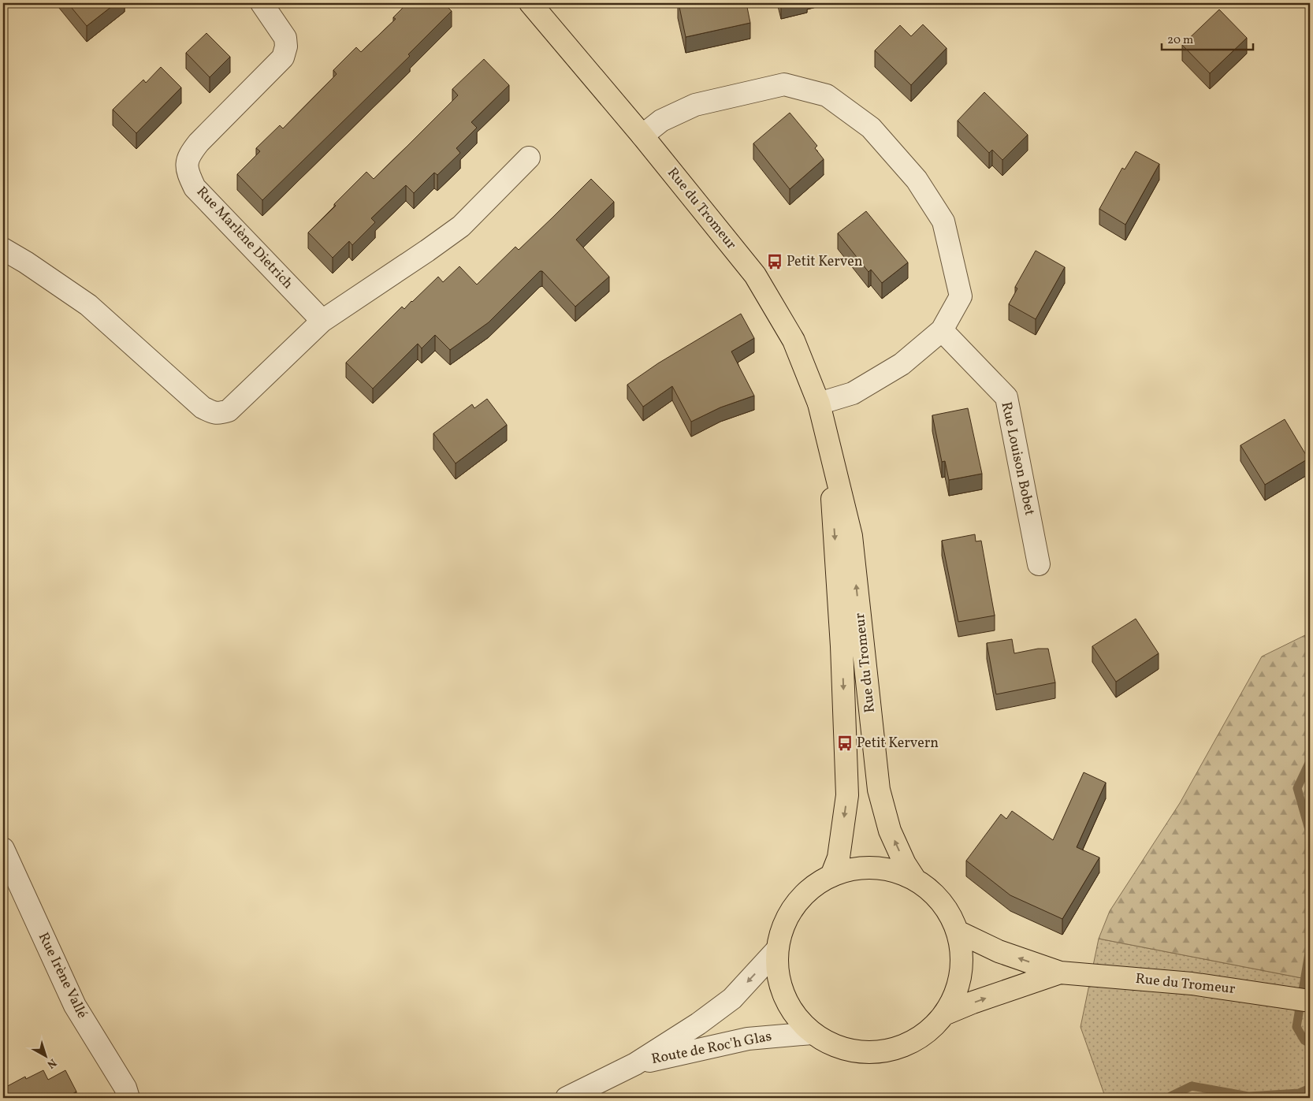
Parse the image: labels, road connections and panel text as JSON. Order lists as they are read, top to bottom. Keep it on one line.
{"streets":{"main road":["Rue du Tromeur"],"street":["Rue Marlène Dietrich","Rue Louison Bobet","Rue Irène Vallé","Route de Roc'h Glas"]},"one_way":["Route de Roc'h Glas"],"places":{"bus stop":["Petit Kerven","Petit Kervern"]},"scale_bar":"20 m","north":"bottom right"}
